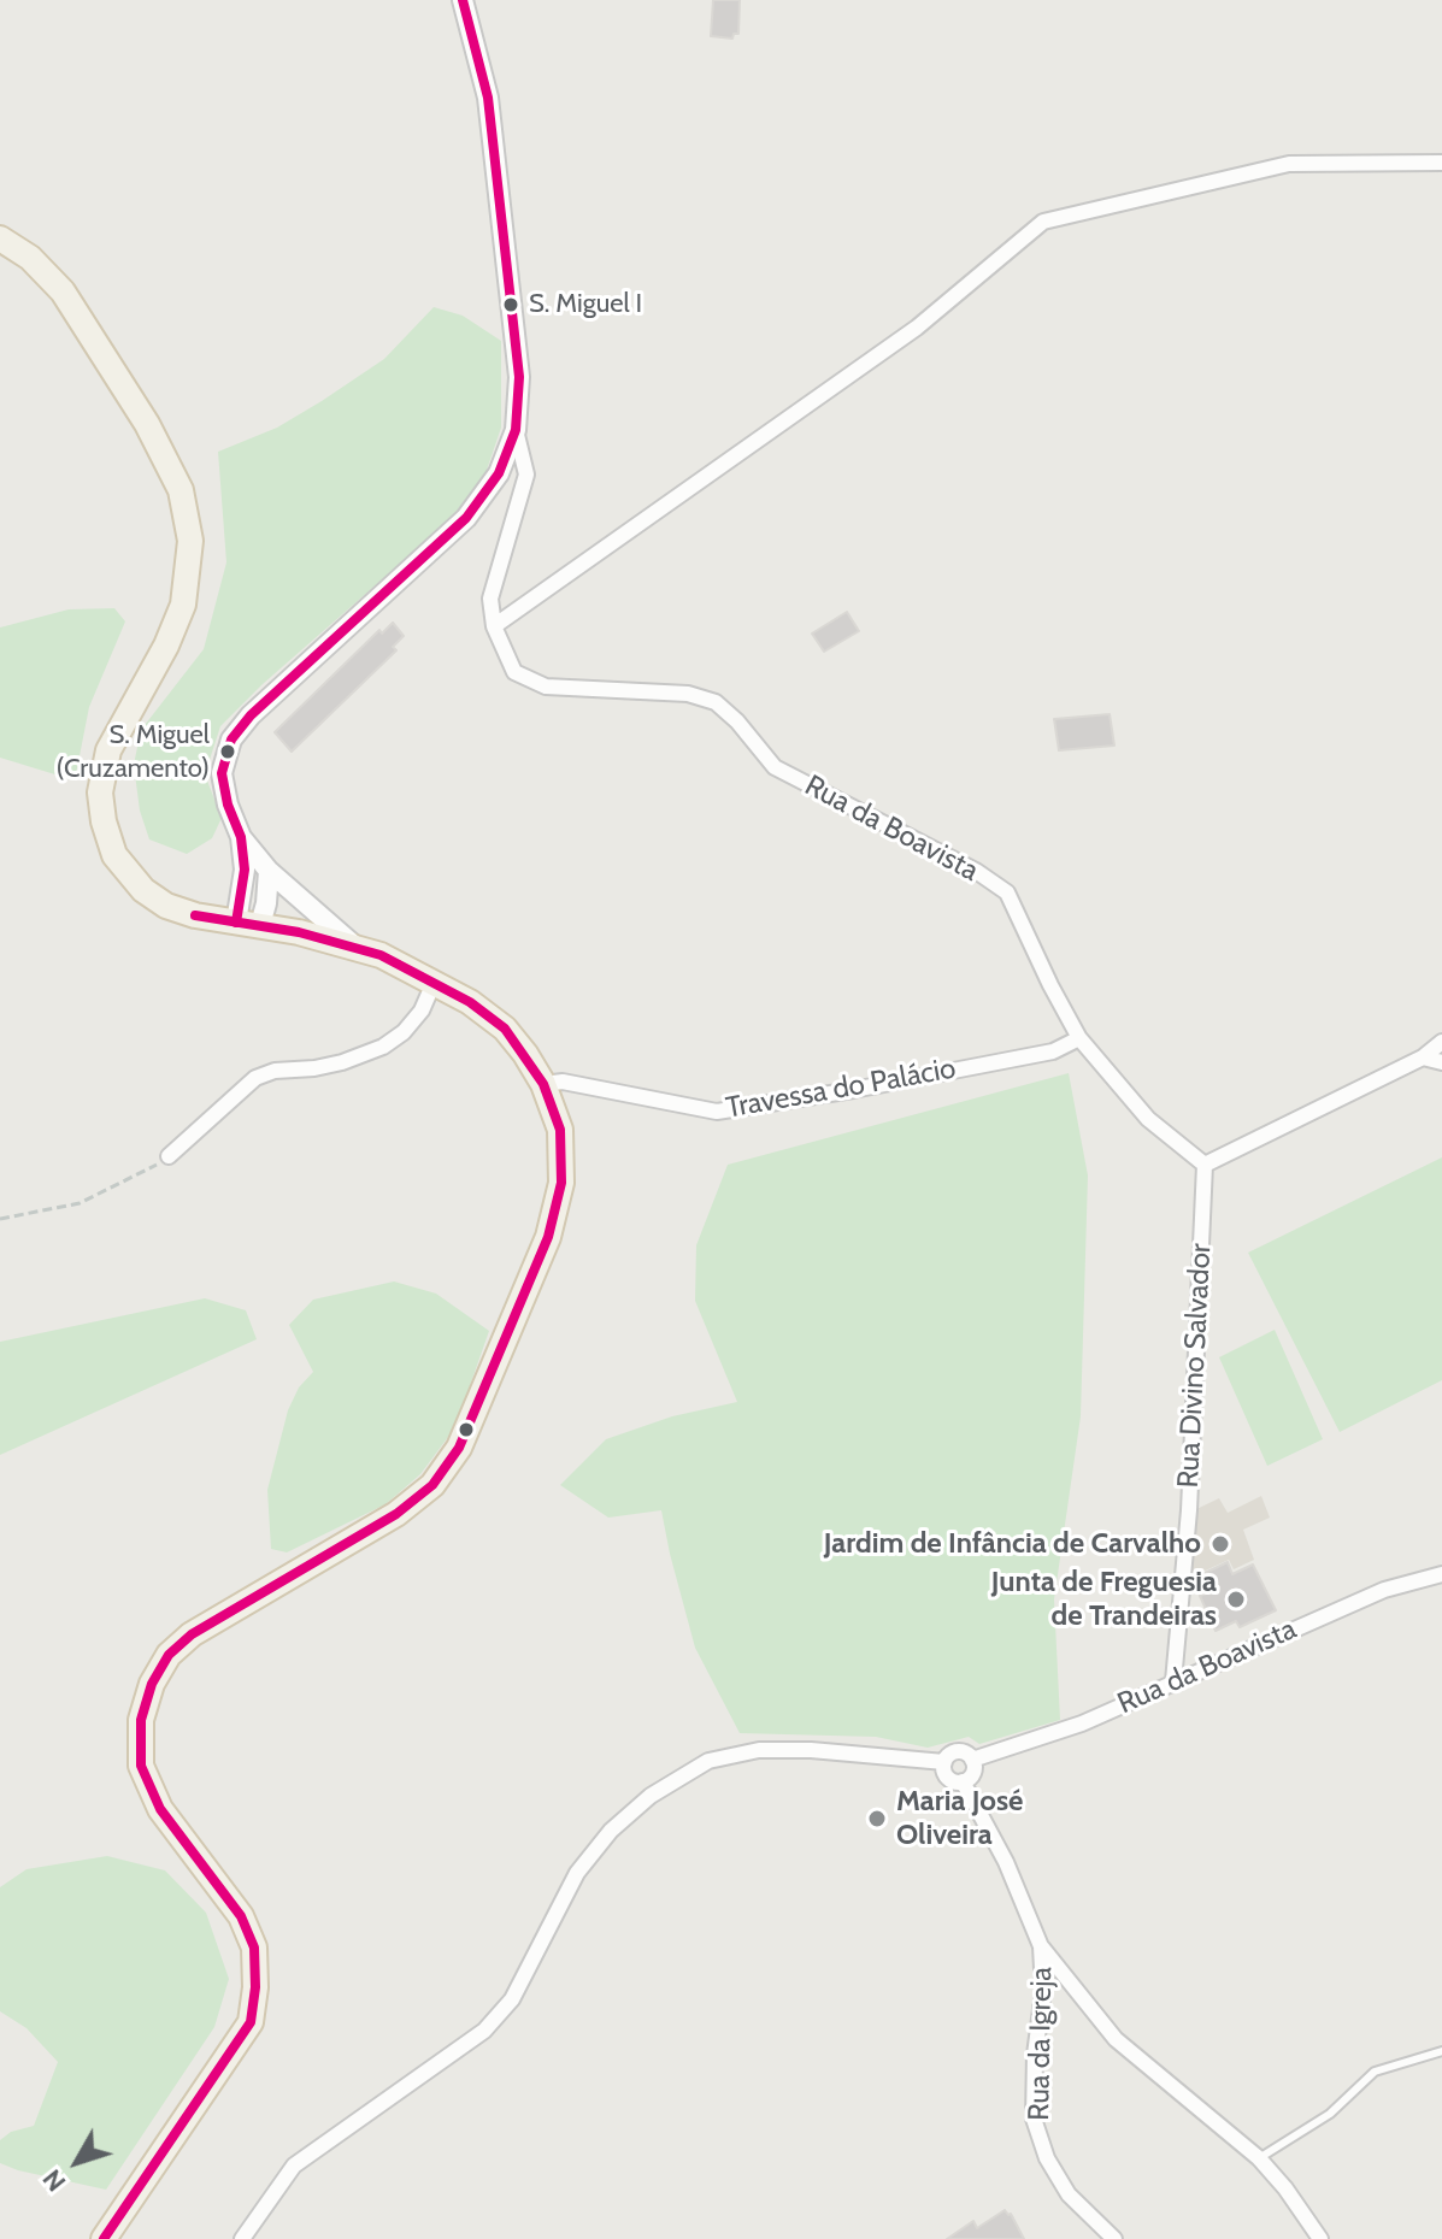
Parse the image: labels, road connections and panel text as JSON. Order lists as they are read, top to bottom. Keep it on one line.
{"streets":{"street":["Rua da Boavista","Travessa do Palácio","Rua Divino Salvador","Rua da Igreja"]},"crossings":[["Rua da Boavista","Travessa do Palácio"],["Rua da Boavista","Rua Divino Salvador"],["Rua da Boavista","Rua da Igreja"]],"places":["S. Miguel I","S. Miguel (Cruzamento)","Jardim de Infância de Carvalho","Junta de Freguesia de Trandeiras","Maria José Oliveira"],"north":"bottom left"}
